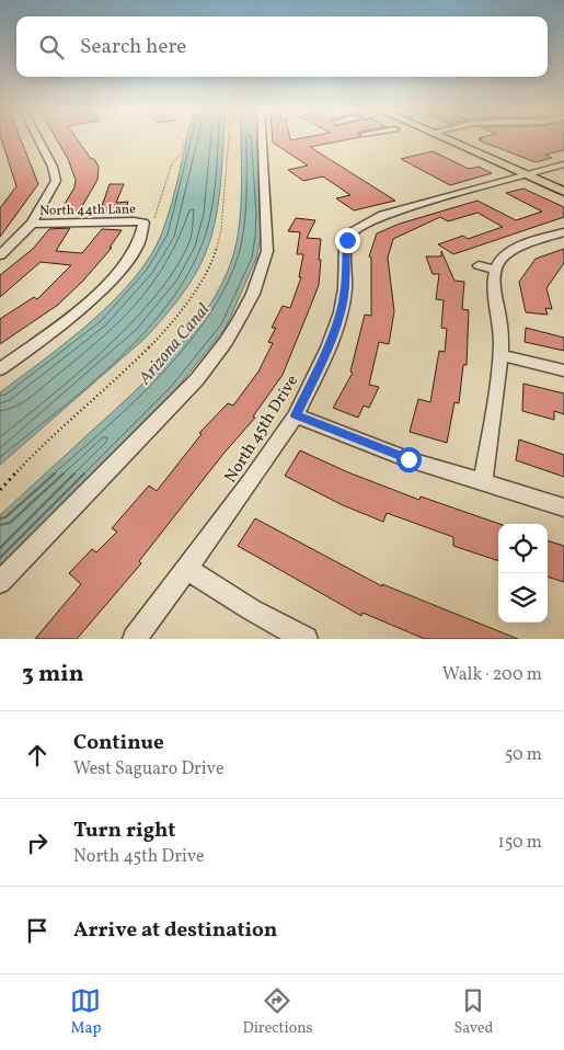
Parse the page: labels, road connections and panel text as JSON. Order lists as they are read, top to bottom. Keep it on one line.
{"streets":{"street":["North 44th Lane","North 45th Drive"]},"water":["Arizona Canal"],"page":{"search":"Search here","heading":["3 min","Walk · 200 m"],"list":[["Continue","West Saguaro Drive","50 m"],["Turn right","North 45th Drive","150 m"],"Arrive at destination"],"nav":["Map","Directions","Saved"]}}
